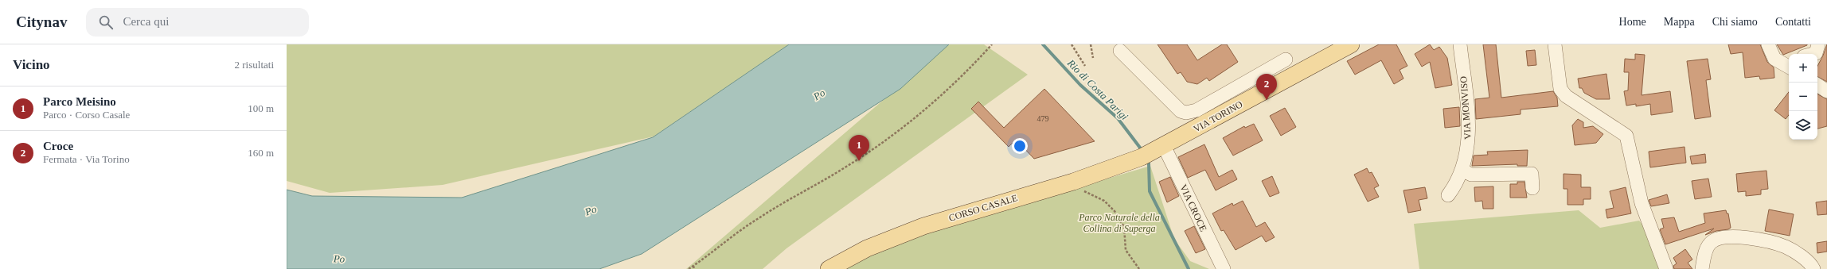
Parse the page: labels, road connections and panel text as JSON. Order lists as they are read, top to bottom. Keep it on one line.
{"streets":{"main road":["VIA TORINO","CORSO CASALE"],"street":["VIA MONVISO","VIA CROCE"]},"crossings":[["VIA TORINO","CORSO CASALE"],["VIA TORINO","VIA CROCE"],["CORSO CASALE","VIA CROCE"]],"water":["Rio di Costa Parigi","Po"],"parks":["Parco Naturale della Collina di Superga"],"house_numbers":["479"],"page":{"header":"Citynav","search":"Cerca qui","nav":["Home","Mappa","Chi siamo","Contatti"],"heading":["Vicino","2 risultati"],"map_buttons":["+","−"],"pins":["2","1"],"list":[{"mark":"1","name":"Parco Meisino","note":"Parco · Corso Casale","value":"100 m"},{"mark":"2","name":"Croce","note":"Fermata · Via Torino","value":"160 m"}]}}
